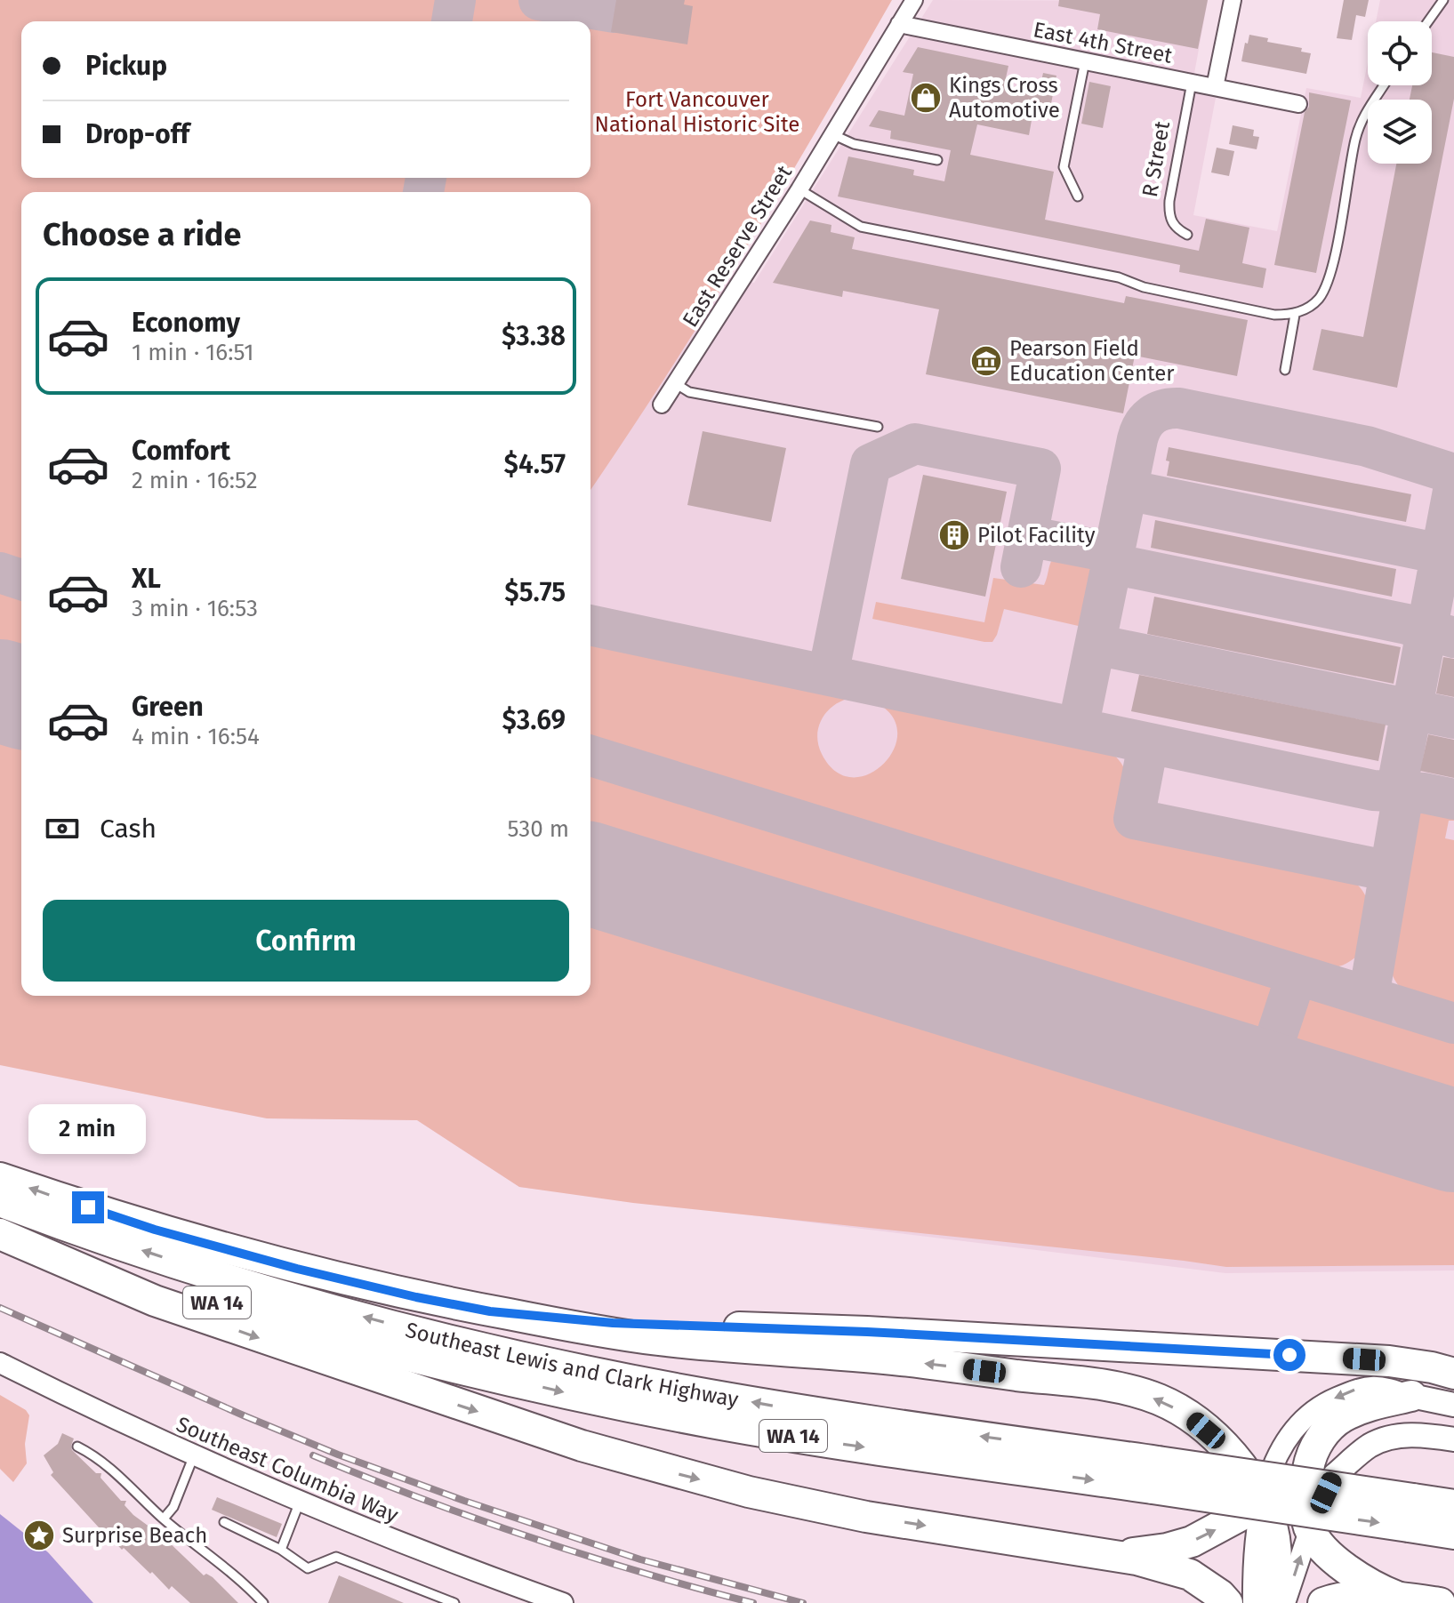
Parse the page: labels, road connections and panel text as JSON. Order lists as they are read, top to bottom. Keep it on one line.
{"streets":{"highway":["WA 14","Southeast Lewis and Clark Highway"],"street":["East 4th Street","East Reserve Street","Southeast Columbia Way"],"lane":["R Street"]},"crossings":[["East 4th Street","R Street"],["East 4th Street","East Reserve Street"]],"parks":["Fort Vancouver National Historic Site"],"places":{"shop":["Kings Cross Automotive"],"museum":["Pearson Field Education Center"],"building":["Pilot Facility"],"place":["Surprise Beach"]},"page":{"banner":["Pickup","Drop-off"],"heading":"Choose a ride","list":[{"name":"Economy","note":"1 min · 16:51","value":"$3.38"},{"name":"Comfort","note":"2 min · 16:52","value":"$4.57"},{"name":"XL","note":"3 min · 16:53","value":"$5.75"},{"name":"Green","note":"4 min · 16:54","value":"$3.69"}],"pay":["Cash","530 m"],"buttons":"Confirm","bubble":"2 min"}}
